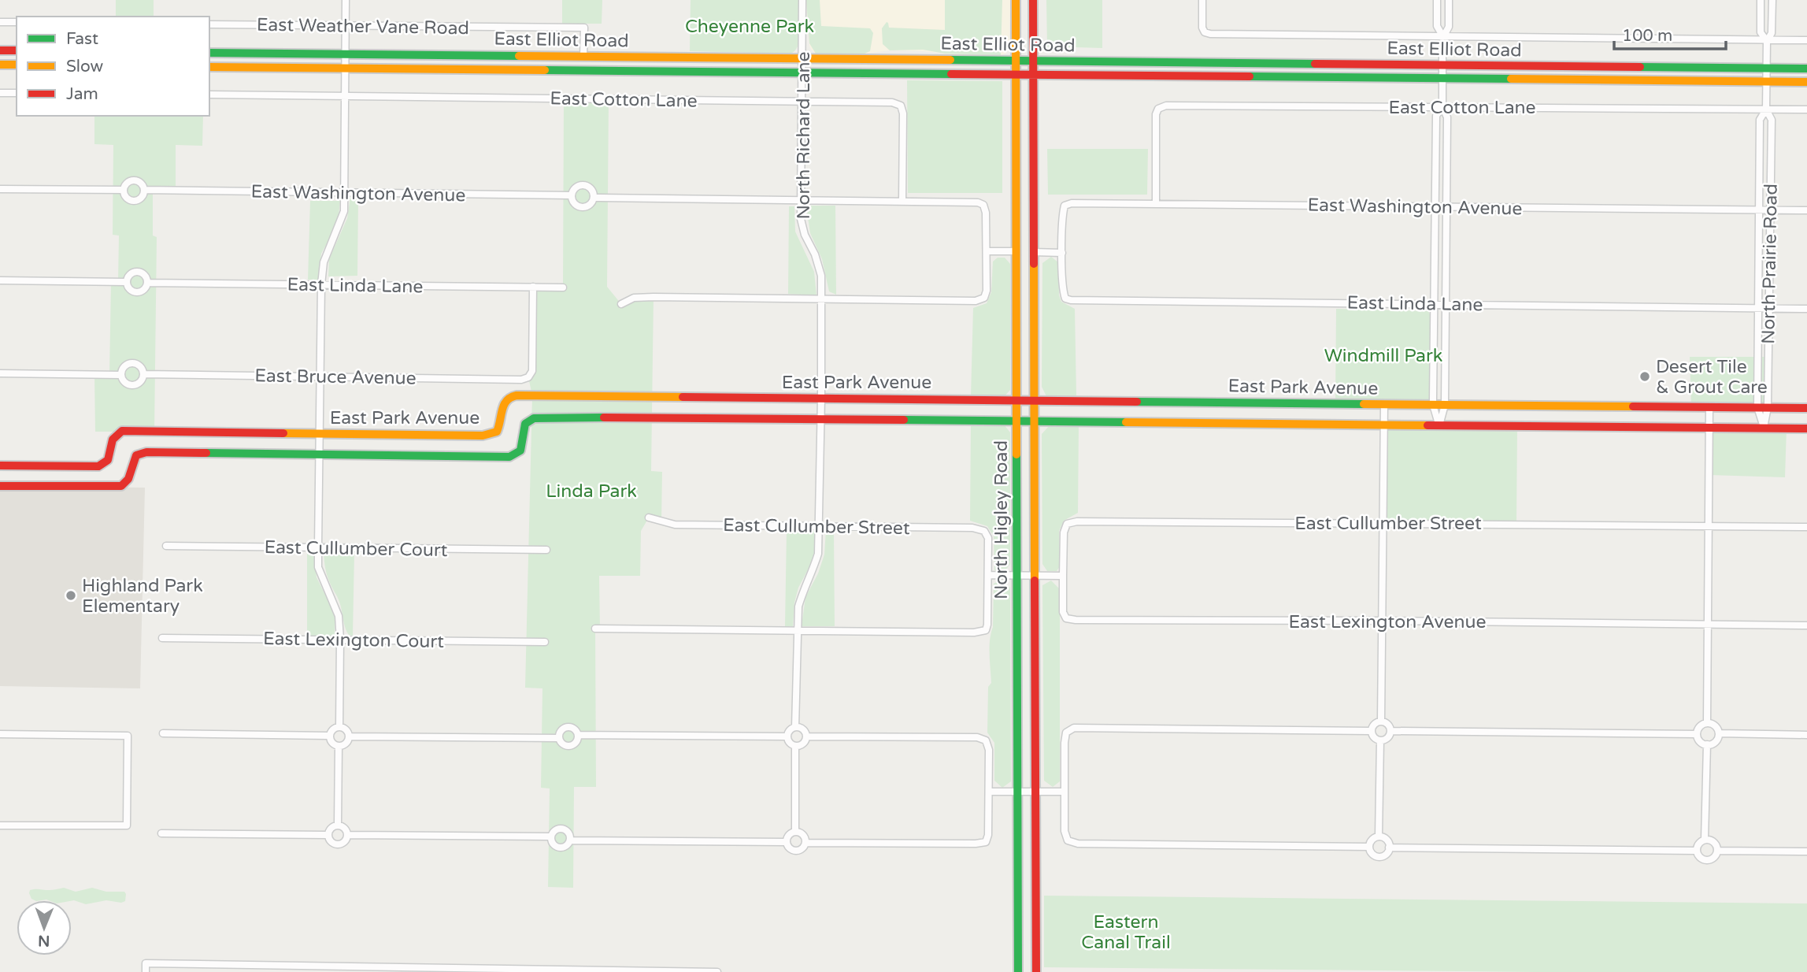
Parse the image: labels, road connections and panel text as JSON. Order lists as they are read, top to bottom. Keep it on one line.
{"streets":{"main road":["East Elliot Road","East Park Avenue","North Higley Road"],"street":["East Weather Vane Road","East Cotton Lane","North Richard Lane","East Washington Avenue","North Prairie Road","East Linda Lane","East Bruce Avenue","East Cullumber Street","East Cullumber Court","East Lexington Avenue","East Lexington Court"]},"crossings":[["East Weather Vane Road","East Elliot Road"],["East Elliot Road","North Richard Lane"],["East Elliot Road","North Prairie Road"],["East Elliot Road","North Higley Road"],["East Cotton Lane","North Richard Lane"],["East Cotton Lane","East Washington Avenue"],["East Cotton Lane","North Prairie Road"],["North Richard Lane","East Washington Avenue"],["North Richard Lane","East Park Avenue"],["North Richard Lane","East Cullumber Street"],["East Washington Avenue","North Prairie Road"],["East Washington Avenue","East Linda Lane"],["North Prairie Road","East Linda Lane"],["North Prairie Road","East Park Avenue"],["East Linda Lane","East Bruce Avenue"],["East Park Avenue","North Higley Road"],["East Cullumber Street","East Lexington Avenue"]],"parks":["Cheyenne Park","Windmill Park","Linda Park","Eastern Canal Trail"],"places":["Desert Tile & Grout Care","Highland Park Elementary"],"legend":["Fast","Slow","Jam"],"scale_bar":"100 m","north":"bottom"}
